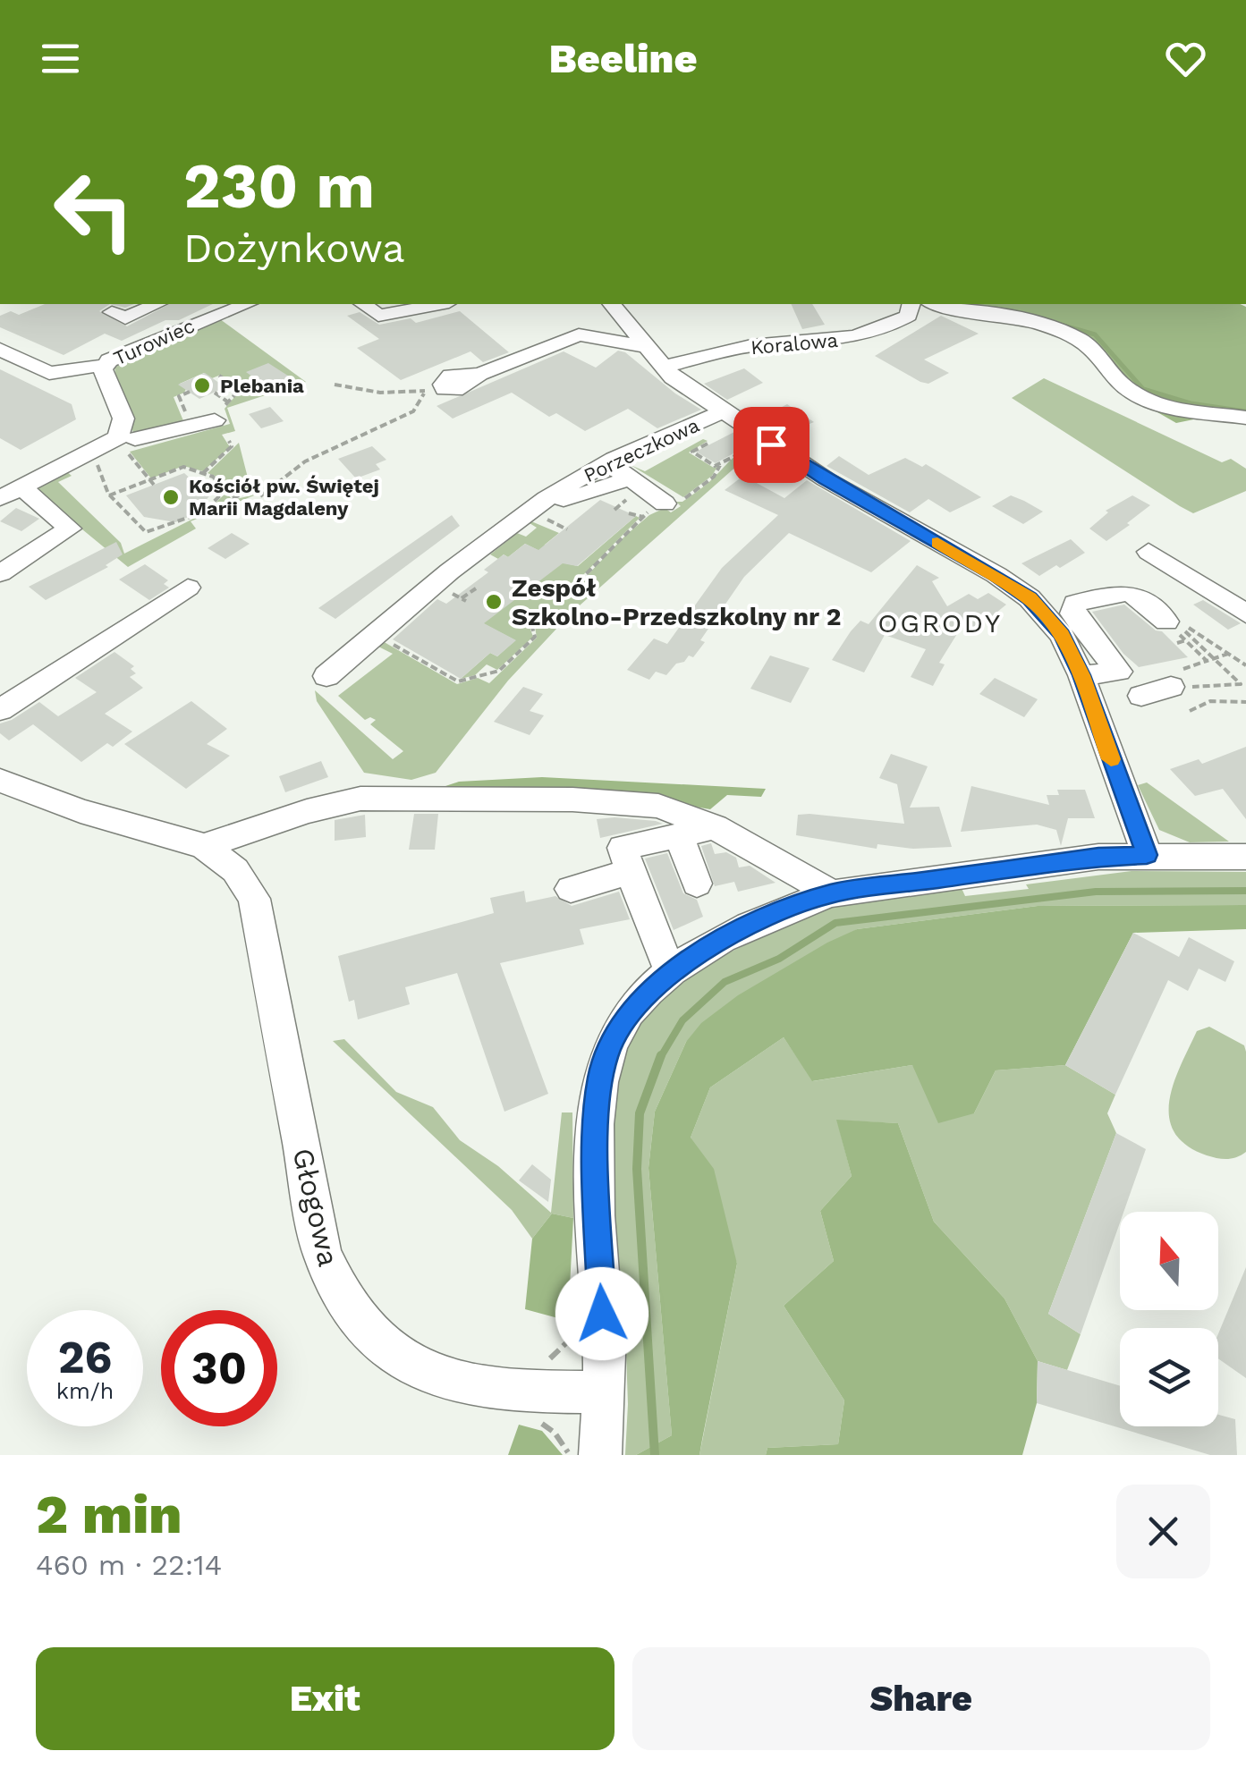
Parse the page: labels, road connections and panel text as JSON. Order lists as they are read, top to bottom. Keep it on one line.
{"streets":{"street":["Turowiec","Koralowa","Porzeczkowa","Głogowa"]},"districts":["OGRODY"],"places":["Plebania","Kościół pw. Świętej Marii Magdaleny","Zespół Szkolno-Przedszkolny nr 2"],"north":"top","page":{"header":"Beeline","turn":["230 m","Dożynkowa"],"speed":"26 km/h","limit":"30","heading":["2 min","460 m · 22:14"],"buttons":["Exit","Share"]}}
